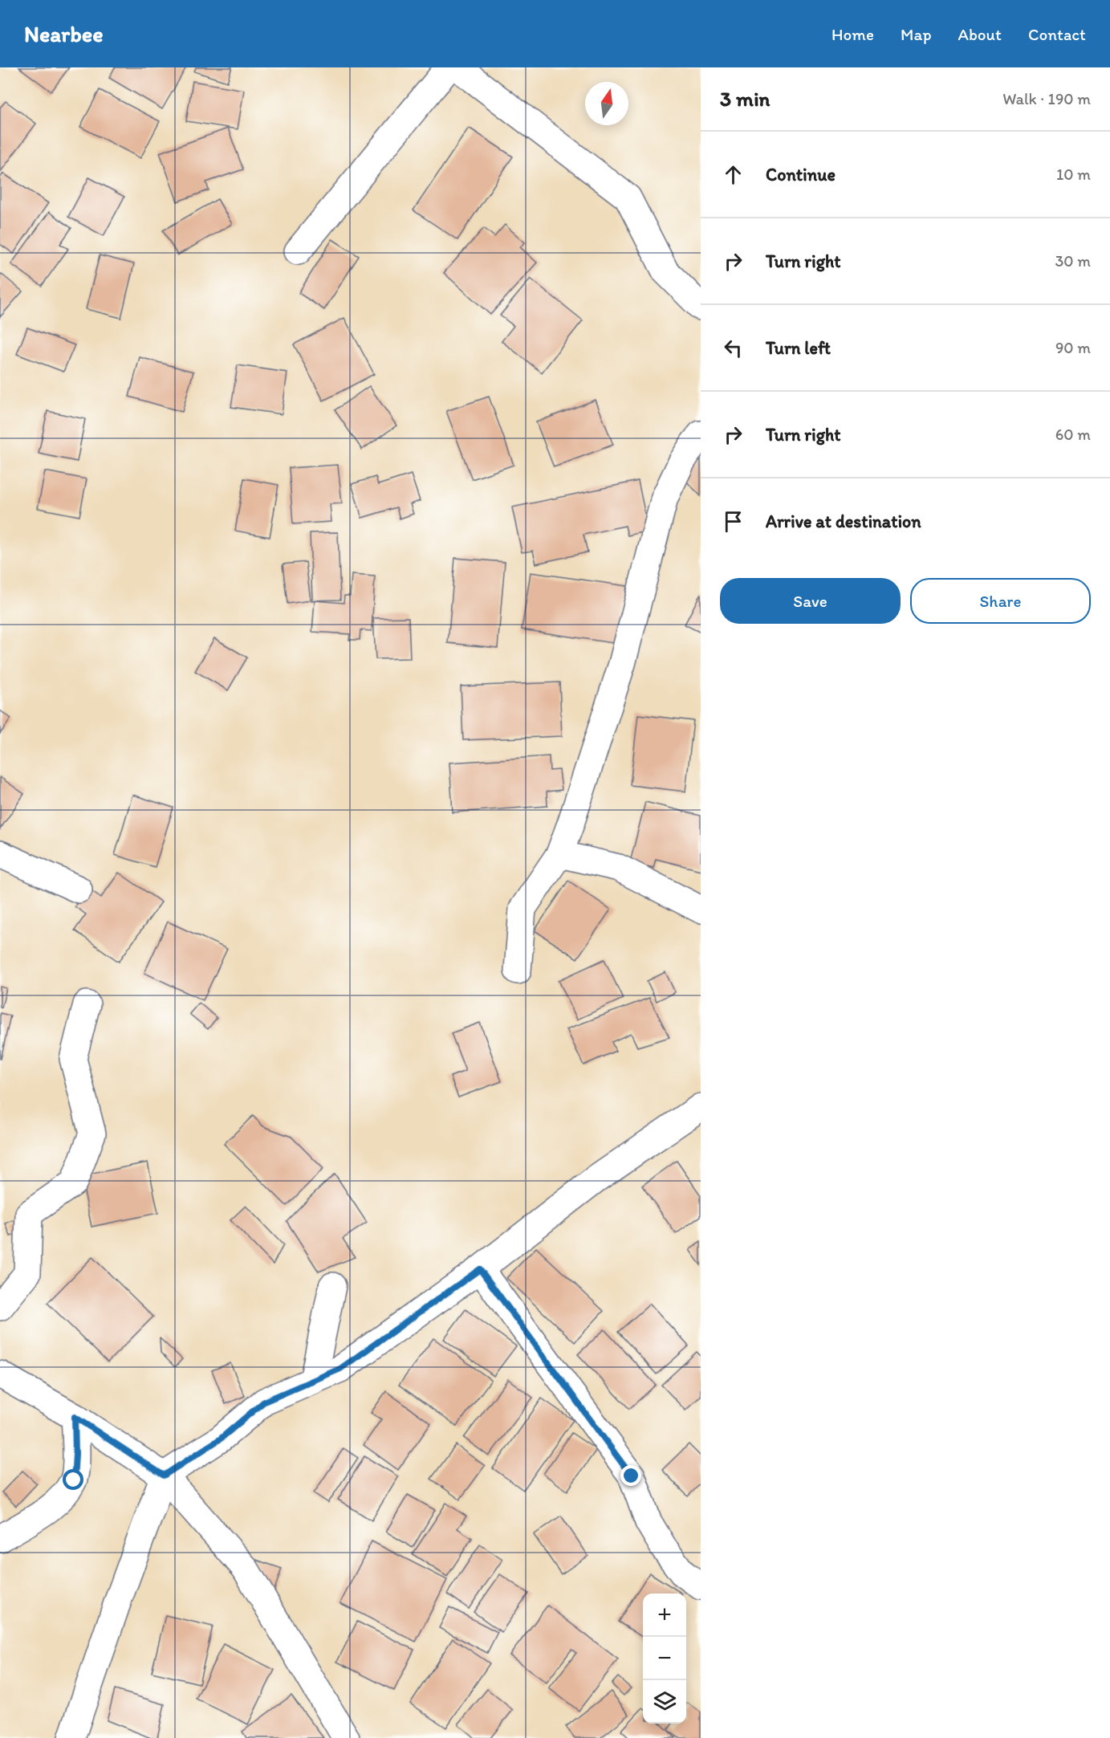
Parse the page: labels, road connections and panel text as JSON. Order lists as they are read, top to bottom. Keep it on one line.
{"north":"top","page":{"header":"Nearbee","nav":["Home","Map","About","Contact"],"heading":["3 min","Walk · 190 m"],"list":[["Continue","10 m"],["Turn right","30 m"],["Turn left","90 m"],["Turn right","60 m"],"Arrive at destination"],"buttons":["Save","Share"],"map_buttons":["+","−"]}}
